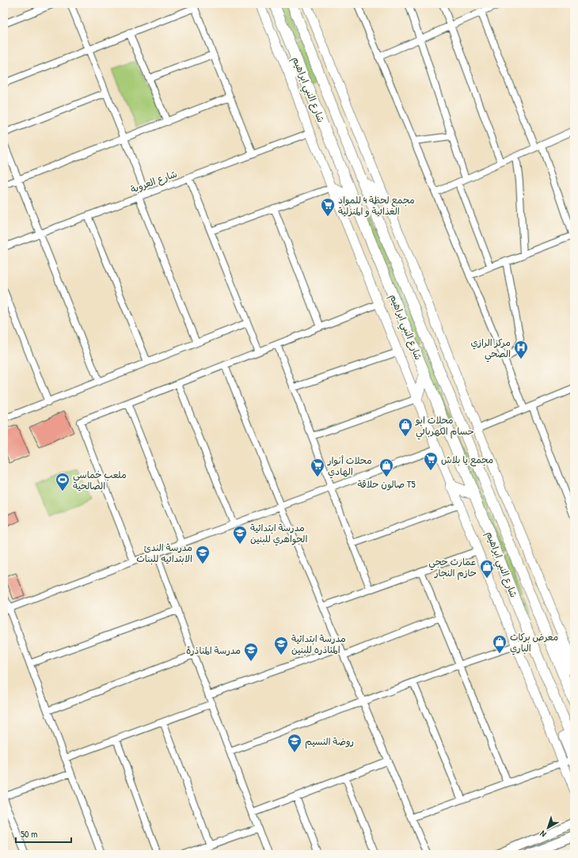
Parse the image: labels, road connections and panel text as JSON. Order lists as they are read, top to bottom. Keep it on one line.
{"streets":{"main road":["شارع النبي ابراهيم"],"street":["شارع العروبة"]},"places":{"supermarket":["مجمع لحظة 4 للمواد الغذائية و المنزلية","مجمع يا بلاش","محلات أنوار الهادي"],"hospital":["مركز الرازي الصحي"],"shop":["محلات ابو حسام الكهربائي","صالون حلاقة T5","عمارت حجي حازم النجار","معرض بركات الباري"],"sports":["ملعب خماسي الصالحية"],"school or university":["مدرسة ابتدائية الجواهري للبنين","مدرسة الندئ الابتدائيه للبنات","مدرسة ابتدائية المناذره للبنين","مدرسة المناذرة","روضة النسيم"]},"scale_bar":"50 m","north":"bottom left"}
